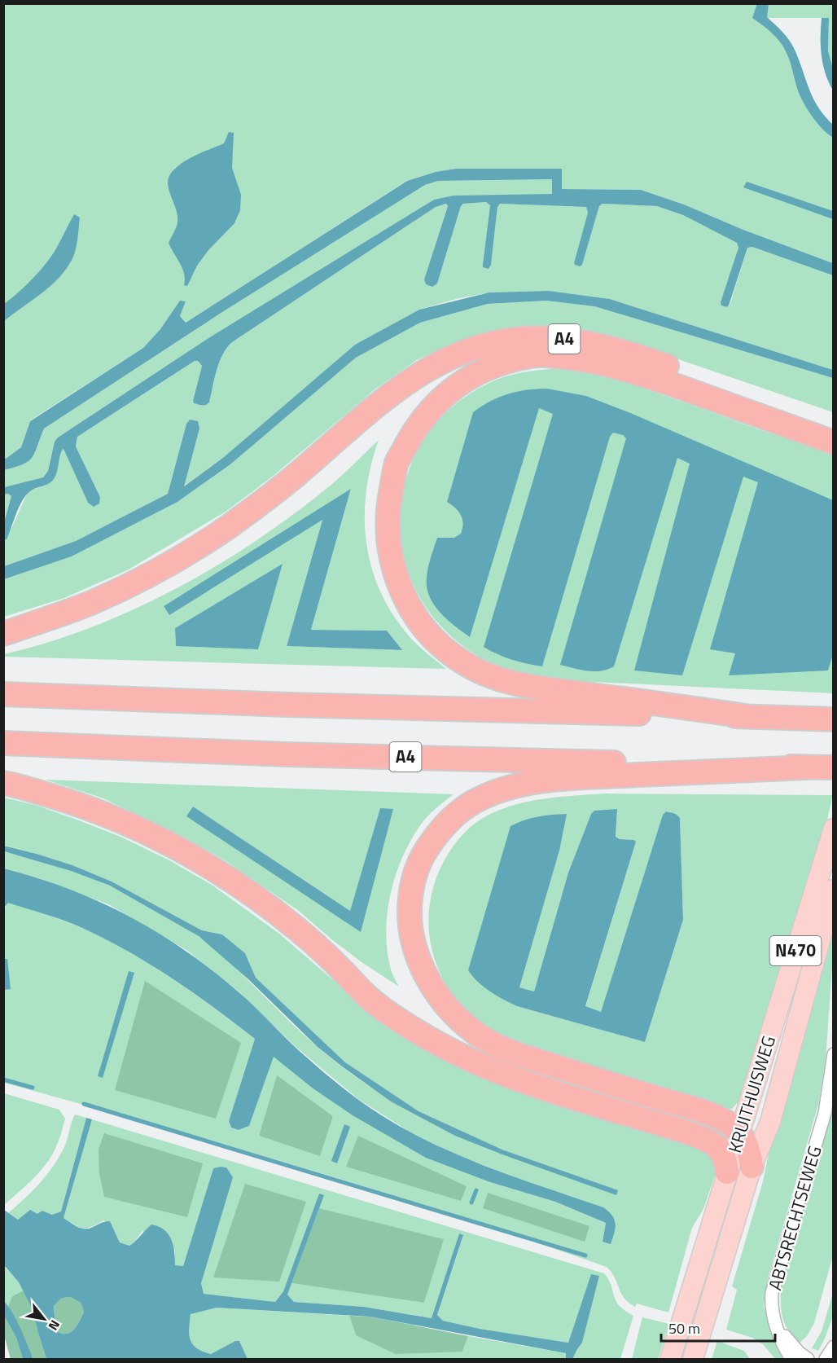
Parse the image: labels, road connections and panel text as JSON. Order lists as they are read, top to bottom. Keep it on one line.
{"streets":{"highway":["A4"],"main road":["N470","KRUITHUISWEG"],"street":["ABTSRECHTSEWEG"]},"crossings":[["A4","KRUITHUISWEG"]],"scale_bar":"50 m","north":"bottom right"}
